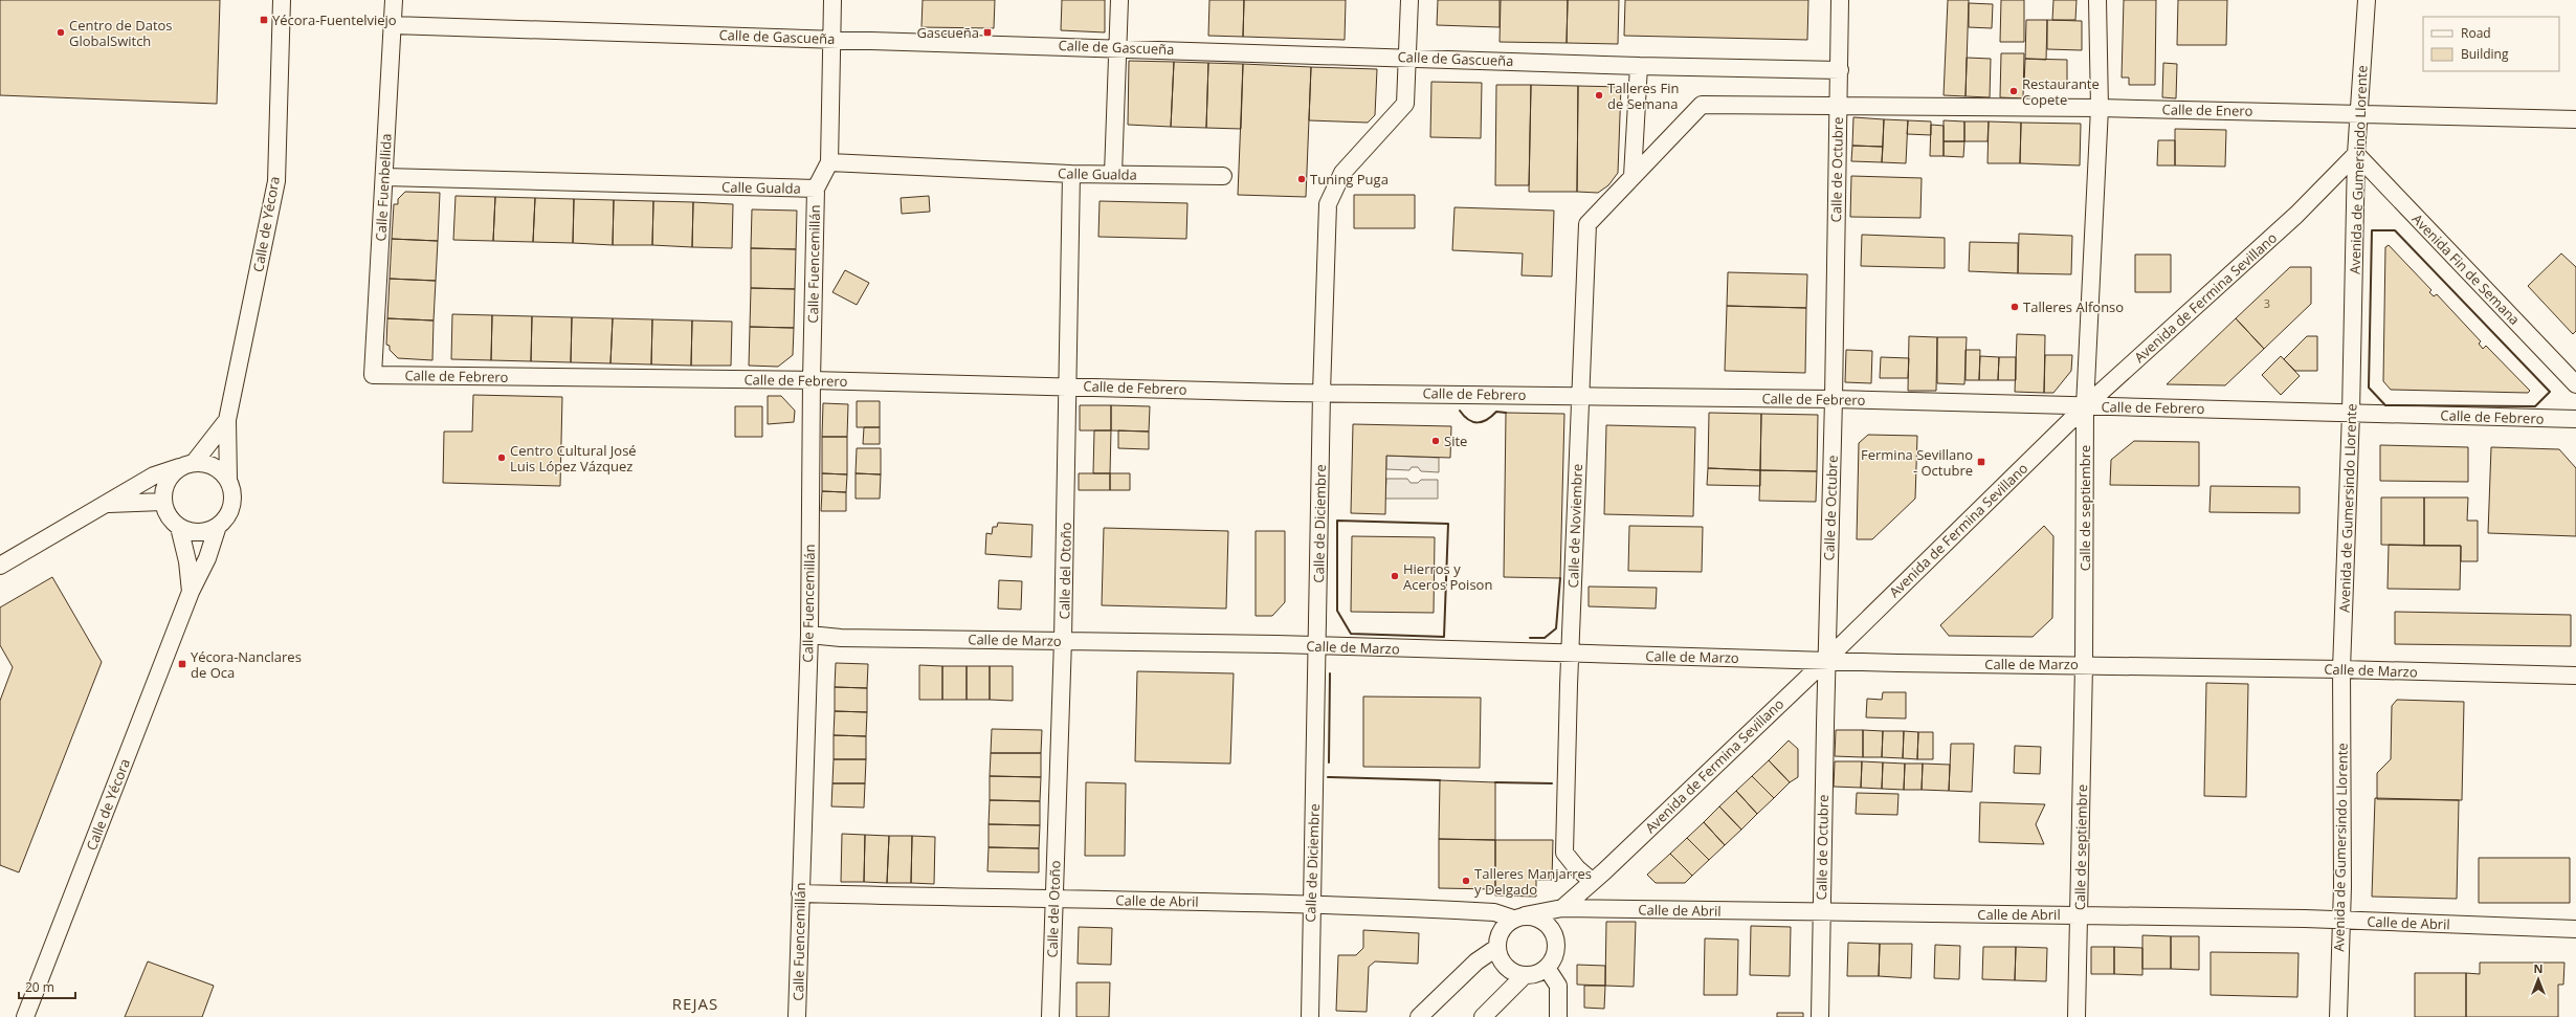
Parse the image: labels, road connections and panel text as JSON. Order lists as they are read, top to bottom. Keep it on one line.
{"streets":{"street":["Calle de Gascueña","Calle de Enero","Calle de Octubre","Avenida de Gumersindo Llorente","Calle Gualda","Calle Fuenbellida","Calle de Yécora","Calle Fuencemillán","Avenida Fin de Semana","Avenida de Fermina Sevillano","Calle de Febrero","Calle de septiembre","Calle de Diciembre","Calle de Noviembre","Calle del Otoño","Calle de Marzo","Calle de Abril"]},"crossings":[["Calle de Gascueña","Calle de Octubre"],["Calle de Gascueña","Calle Fuenbellida"],["Calle de Gascueña","Calle de Diciembre"],["Calle de Enero","Calle de Octubre"],["Calle de Enero","Avenida de Gumersindo Llorente"],["Calle de Enero","Calle de septiembre"],["Calle de Enero","Calle de Noviembre"],["Calle de Octubre","Avenida de Fermina Sevillano"],["Calle de Octubre","Calle de Febrero"],["Calle de Octubre","Calle de Noviembre"],["Calle de Octubre","Calle de Marzo"],["Calle de Octubre","Calle de Abril"],["Avenida de Gumersindo Llorente","Avenida Fin de Semana"],["Avenida de Gumersindo Llorente","Avenida de Fermina Sevillano"],["Avenida de Gumersindo Llorente","Calle de Febrero"],["Avenida de Gumersindo Llorente","Calle de Marzo"],["Avenida de Gumersindo Llorente","Calle de Abril"],["Calle Gualda","Calle Fuenbellida"],["Calle Gualda","Calle Fuencemillán"],["Calle Gualda","Calle del Otoño"],["Calle Fuenbellida","Calle de Febrero"],["Calle Fuencemillán","Calle de Febrero"],["Calle Fuencemillán","Calle de Marzo"],["Calle Fuencemillán","Calle de Abril"],["Avenida Fin de Semana","Avenida de Fermina Sevillano"],["Avenida de Fermina Sevillano","Calle de Febrero"],["Avenida de Fermina Sevillano","Calle de septiembre"],["Avenida de Fermina Sevillano","Calle de Noviembre"],["Avenida de Fermina Sevillano","Calle de Marzo"],["Avenida de Fermina Sevillano","Calle de Abril"],["Calle de Febrero","Calle de septiembre"],["Calle de Febrero","Calle de Diciembre"],["Calle de Febrero","Calle de Noviembre"],["Calle de Febrero","Calle del Otoño"],["Calle de septiembre","Calle de Marzo"],["Calle de septiembre","Calle de Abril"],["Calle de Diciembre","Calle de Marzo"],["Calle de Diciembre","Calle de Abril"],["Calle de Noviembre","Calle de Marzo"],["Calle del Otoño","Calle de Marzo"],["Calle del Otoño","Calle de Abril"]],"districts":["REJAS"],"places":{"transit":["Yécora-Fuentelviejo","Gascueña","Fermina Sevillano - Octubre","Yécora-Nanclares de Oca"],"other":["Centro de Datos GlobalSwitch","Restaurante Copete","Talleres Fin de Semana","Tuning Puga","Talleres Alfonso","Site","Centro Cultural José Luis López Vázquez","Hierros y Aceros Poison","Talleres Manjarres y Delgado"]},"house_numbers":["3"],"legend":["Road","Building"],"scale_bar":"20 m","north":"top"}
